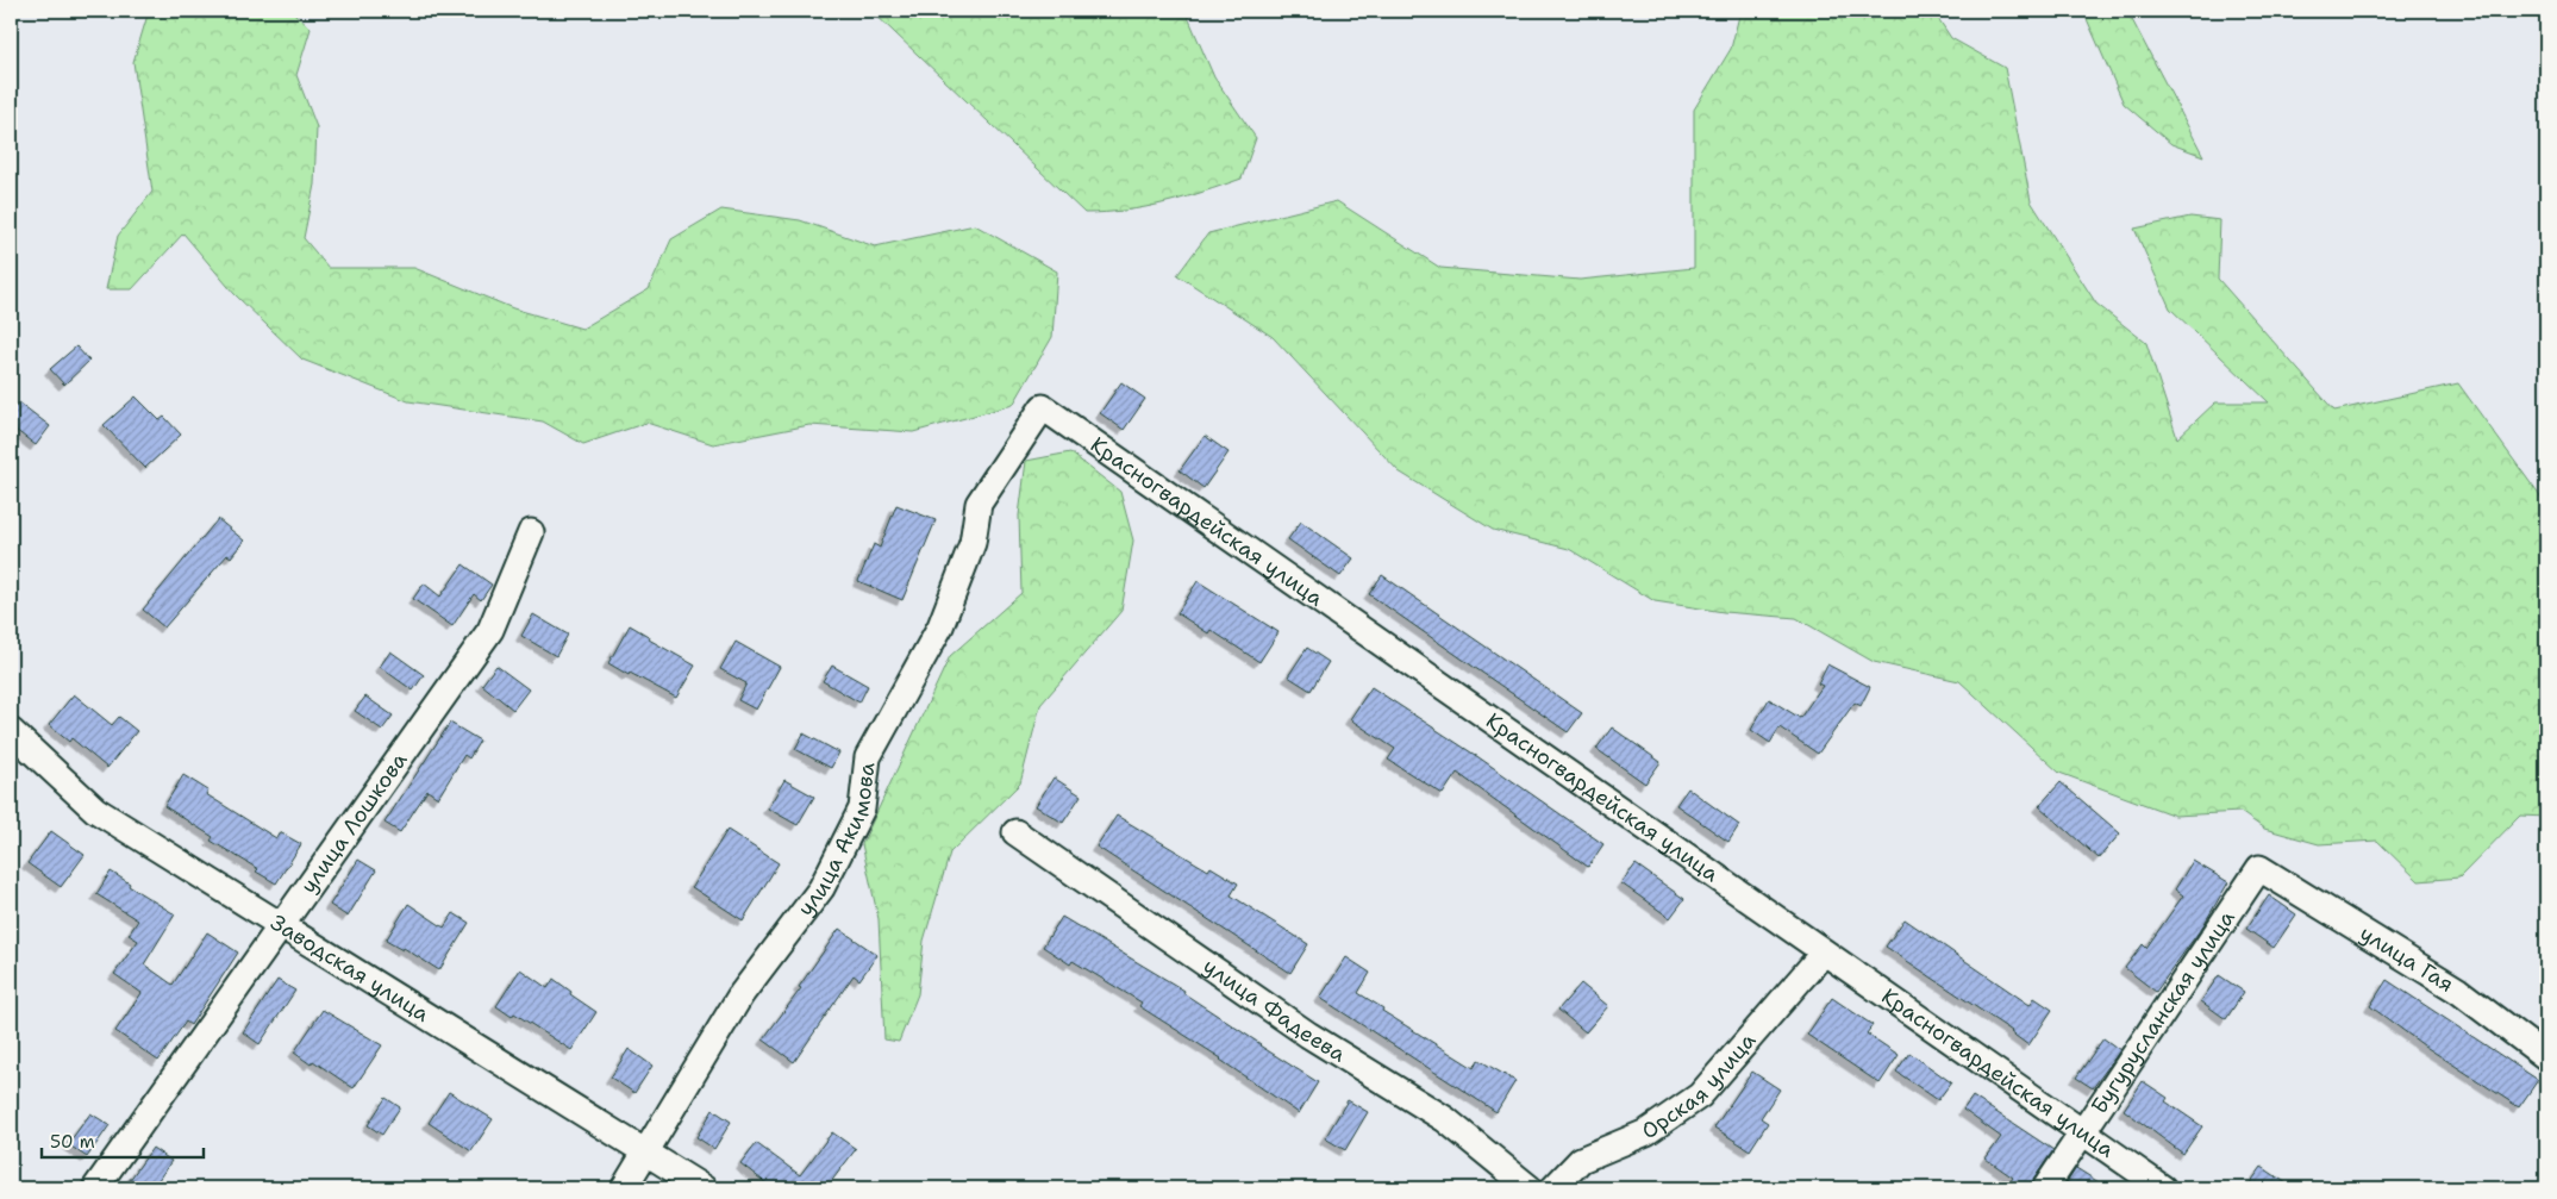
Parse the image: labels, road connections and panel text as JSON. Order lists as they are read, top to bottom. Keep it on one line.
{"streets":{"street":["Красногвардейская улица","улица Лошкова","улица Акимова","улица Гая","Заводская улица","улица Фадеева","Бугурусланская улица","Орская улица"]},"crossings":[["Красногвардейская улица","улица Акимова"],["Красногвардейская улица","Бугурусланская улица"],["Красногвардейская улица","Орская улица"],["улица Лошкова","Заводская улица"],["улица Акимова","Заводская улица"],["улица Гая","Бугурусланская улица"]],"scale_bar":"50 m"}
